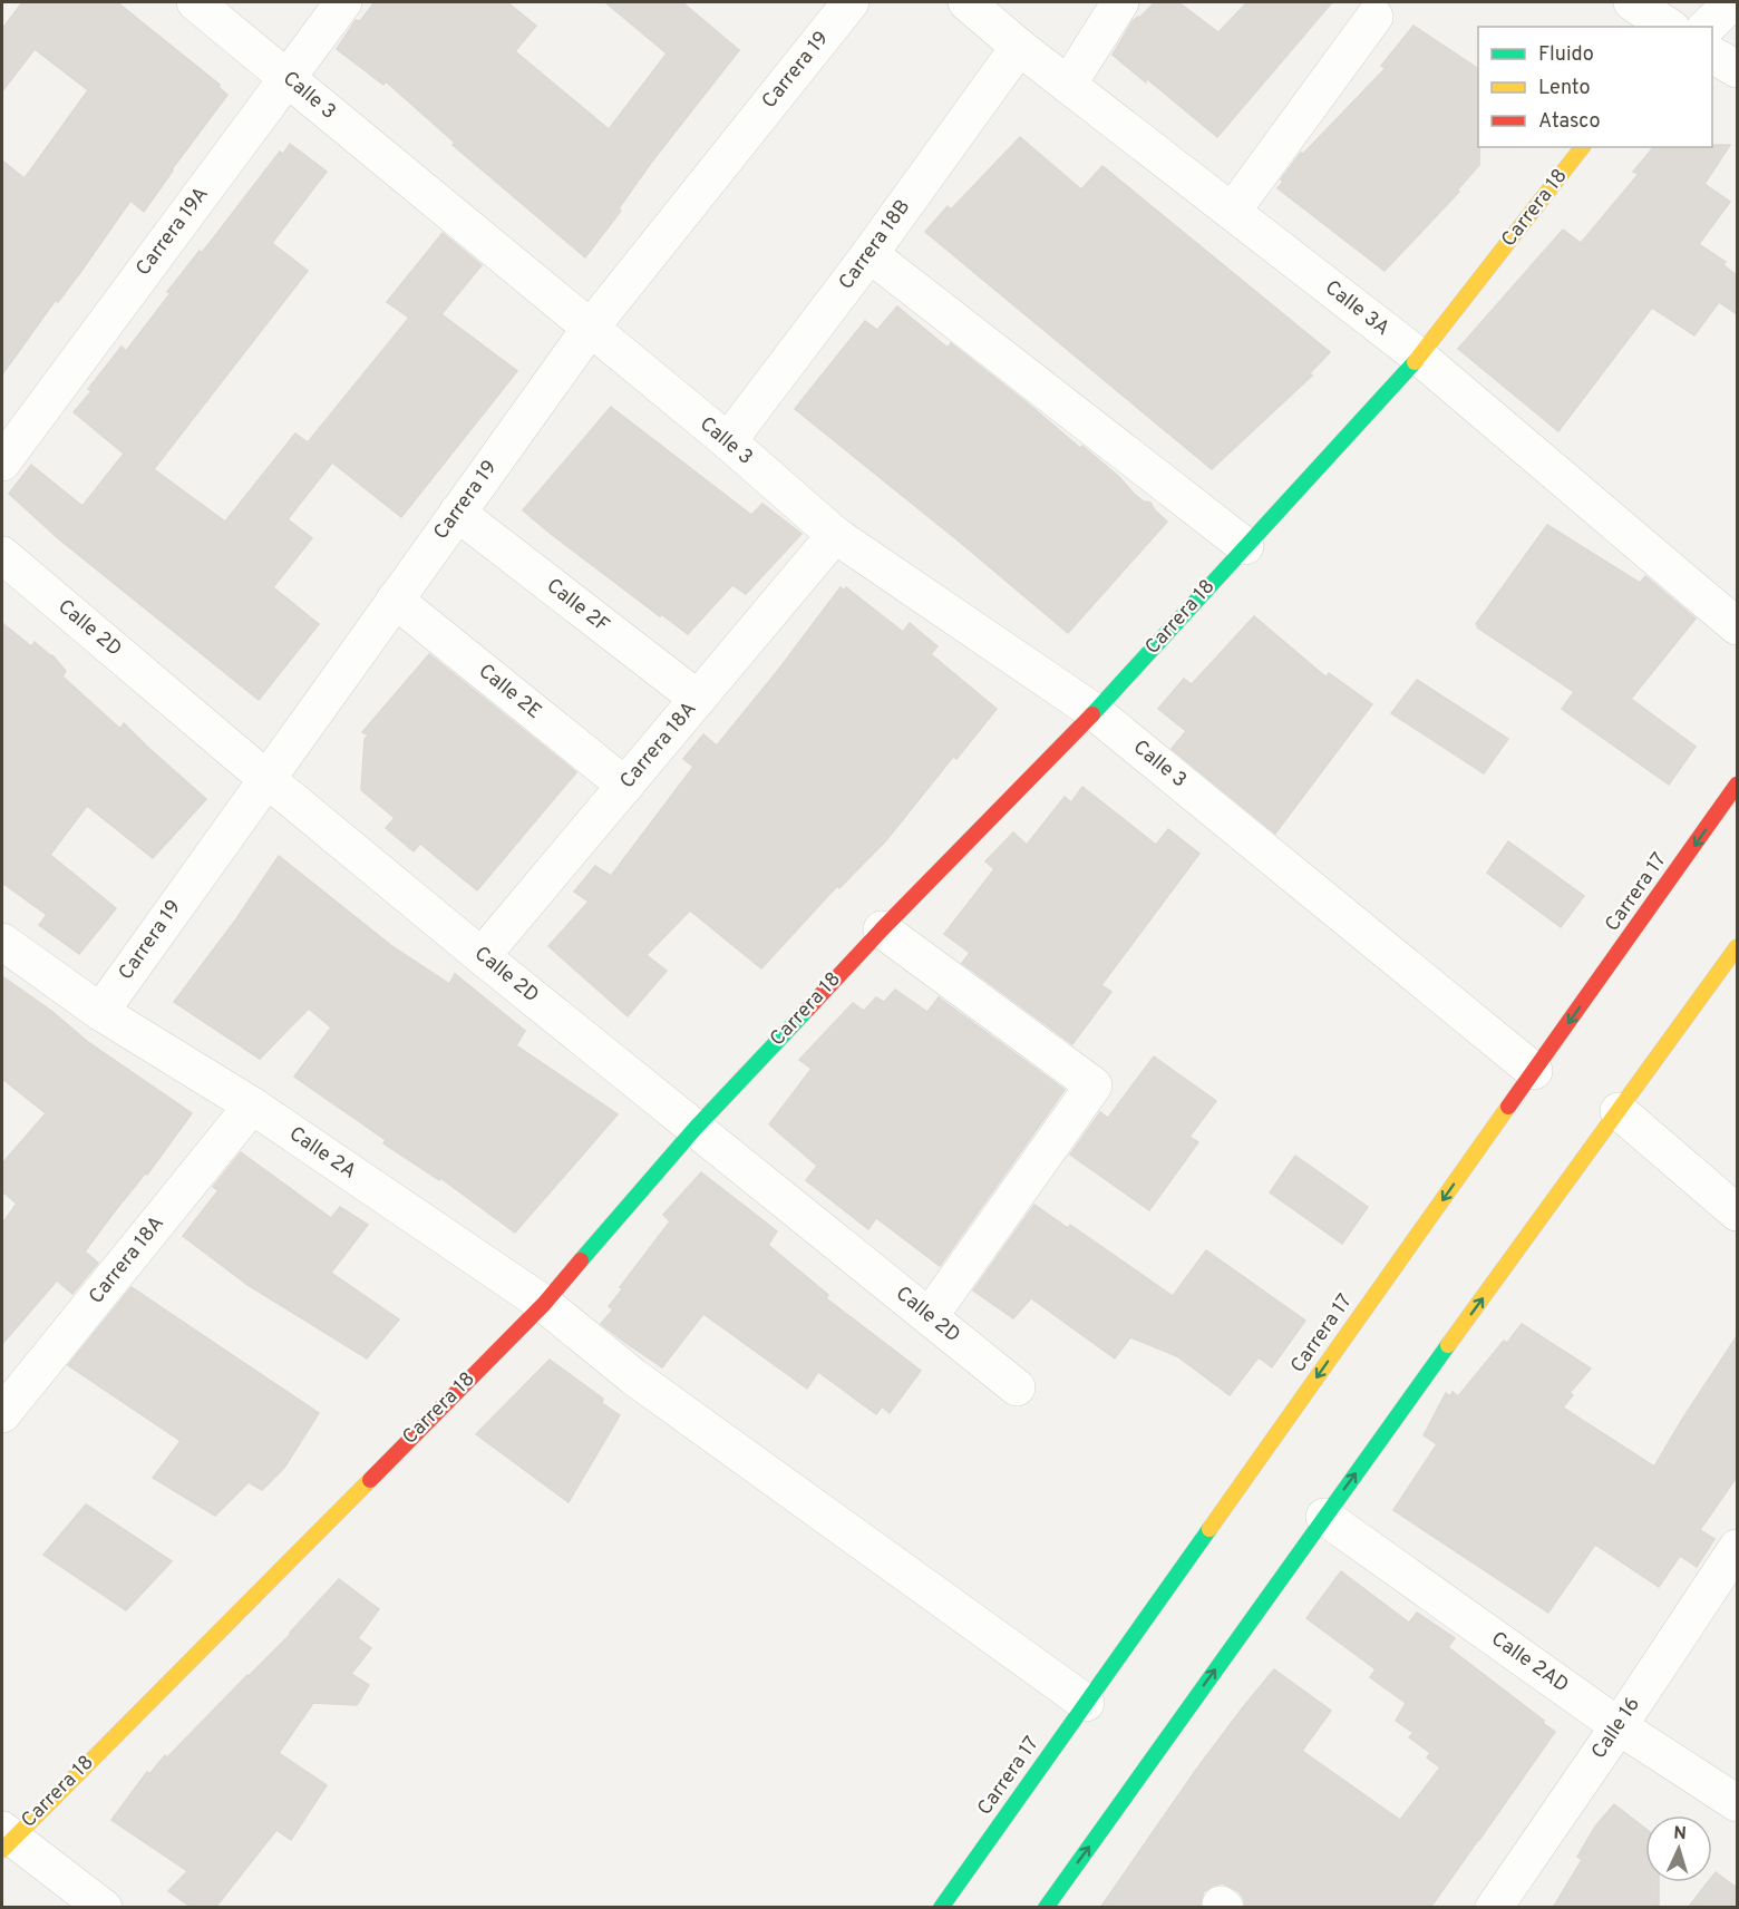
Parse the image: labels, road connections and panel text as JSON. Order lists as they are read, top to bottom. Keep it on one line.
{"streets":{"street":["Carrera 19","Calle 3","Carrera 18","Carrera 19A","Carrera 18B","Calle 3A","Calle 2F","Calle 2D","Calle 2E","Carrera 18A","Carrera 17","Calle 2A","Calle 2AD","Calle 16"]},"crossings":[["Carrera 19","Calle 3"],["Carrera 19","Calle 2F"],["Carrera 19","Calle 2D"],["Carrera 19","Calle 2E"],["Carrera 19","Calle 2A"],["Calle 3","Carrera 18"],["Calle 3","Carrera 19A"],["Calle 3","Carrera 18B"],["Calle 3","Carrera 18A"],["Calle 3","Carrera 17"],["Carrera 18","Calle 3A"],["Carrera 18","Calle 2D"],["Carrera 18","Calle 2A"],["Carrera 18B","Calle 3A"],["Calle 2F","Carrera 18A"],["Calle 2D","Carrera 18A"],["Calle 2E","Carrera 18A"],["Carrera 18A","Calle 2A"],["Carrera 17","Calle 2A"],["Calle 2AD","Calle 16"]],"legend":["Fluido","Lento","Atasco"],"north":"top"}
